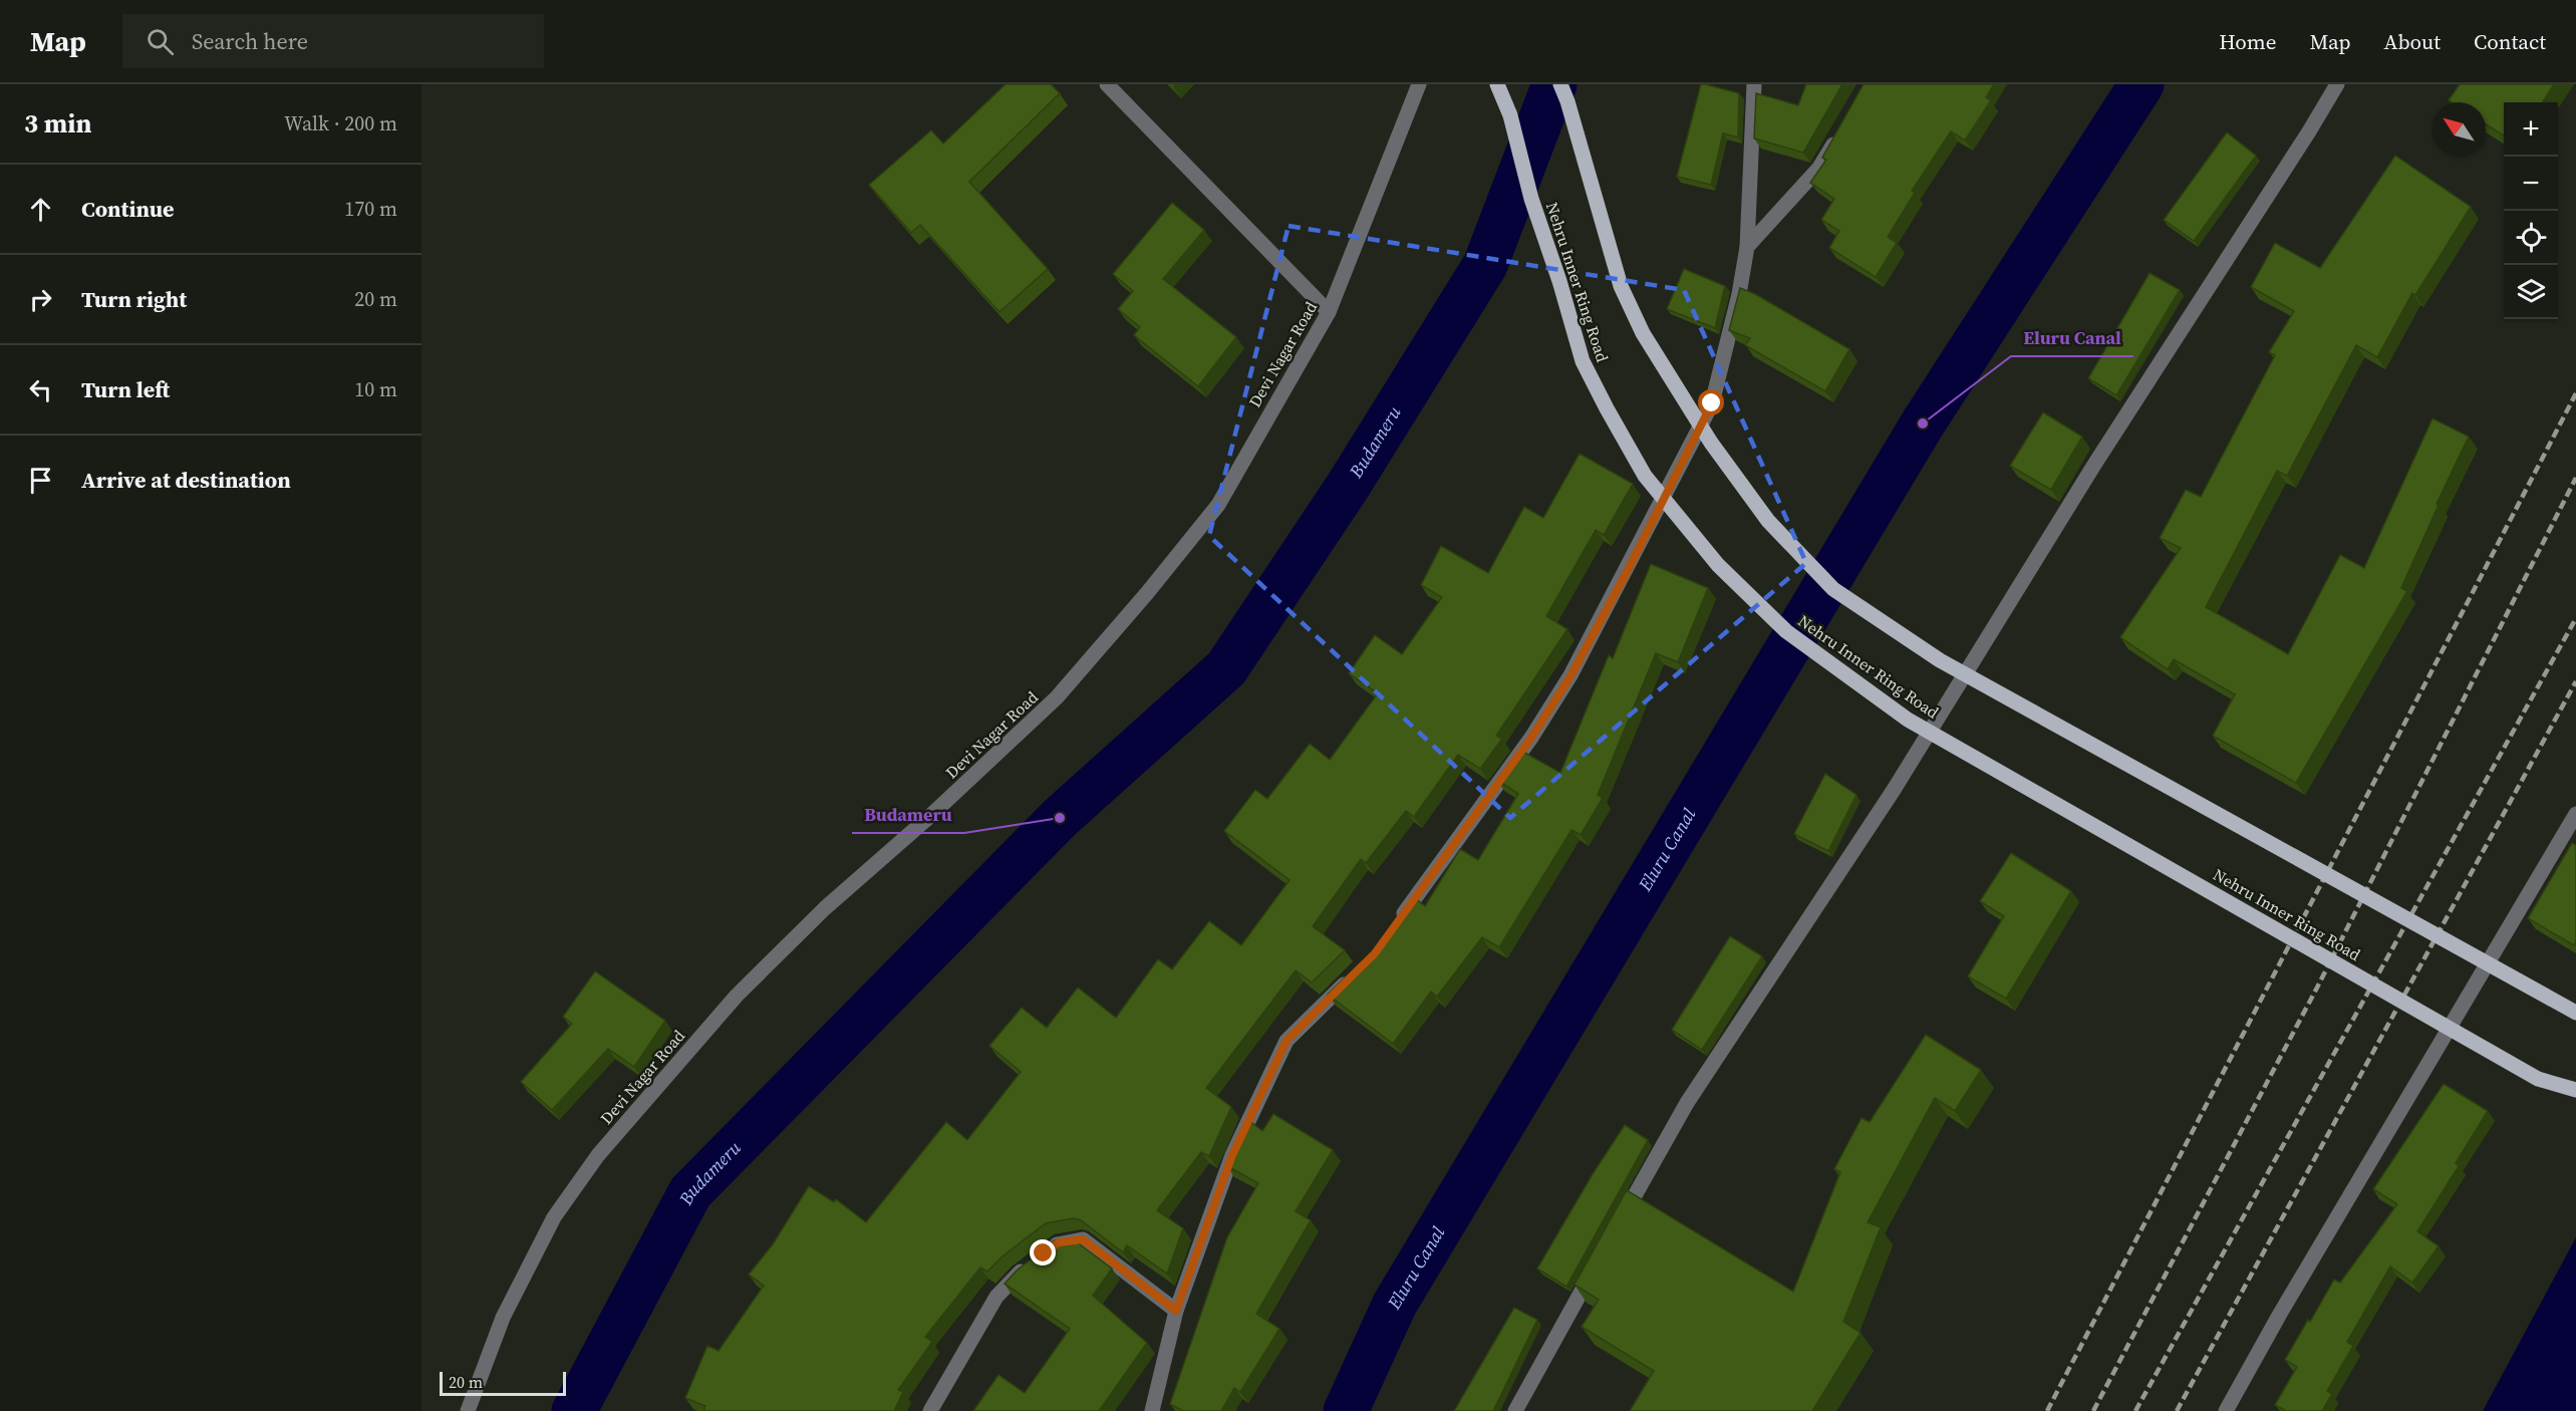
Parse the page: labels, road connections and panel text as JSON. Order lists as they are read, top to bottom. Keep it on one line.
{"streets":{"main road":["Nehru Inner Ring Road"],"street":["Devi Nagar Road"]},"water":["Budameru","Eluru Canal"],"places":["Eluru Canal","Budameru"],"scale_bar":"20 m","north":"top left","page":{"header":"Map","search":"Search here","nav":["Home","Map","About","Contact"],"heading":["3 min","Walk · 200 m"],"map_buttons":["+","−"],"list":[["Continue","170 m"],["Turn right","20 m"],["Turn left","10 m"],"Arrive at destination"],"scale":"20 m"}}
